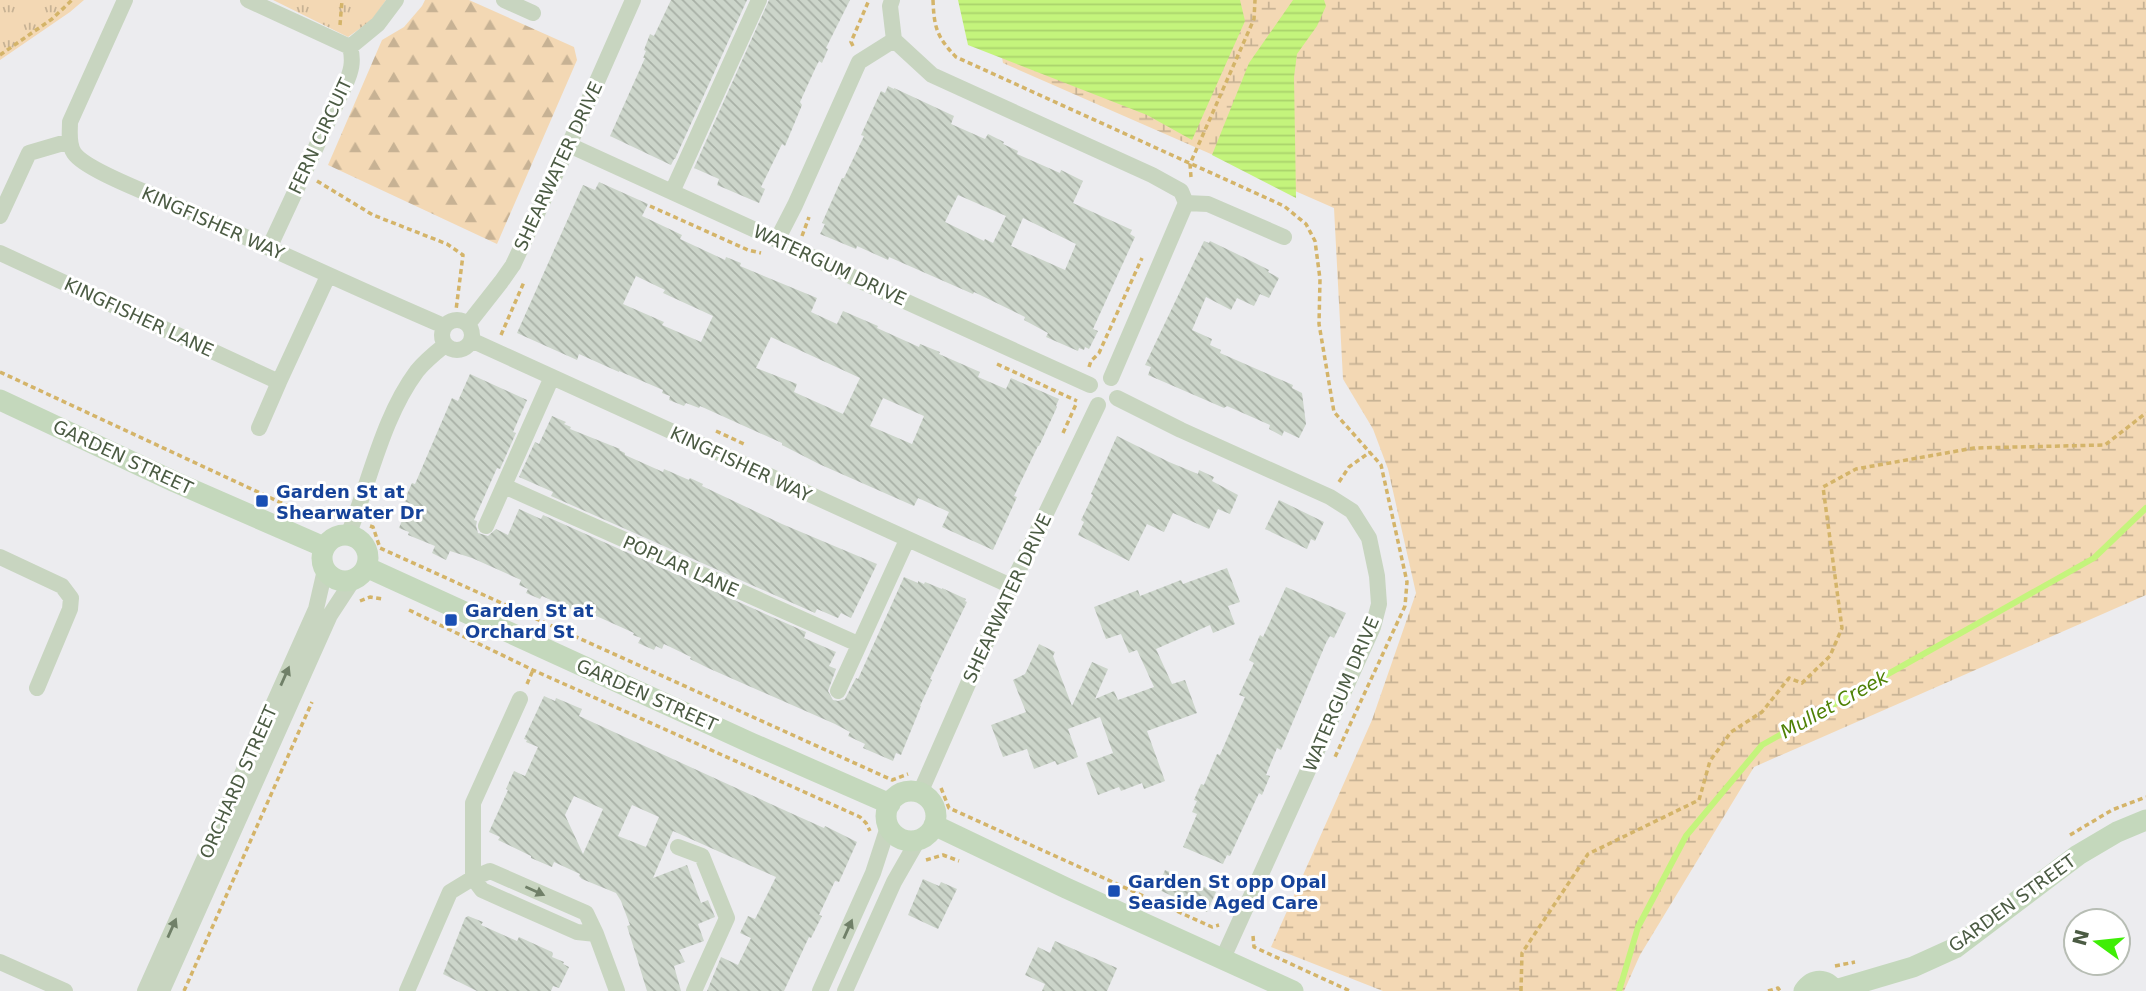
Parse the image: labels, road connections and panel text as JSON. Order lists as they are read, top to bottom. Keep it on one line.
{"streets":{"street":["FERN CIRCUIT","SHEARWATER DRIVE","KINGFISHER WAY","WATERGUM DRIVE","KINGFISHER LANE","GARDEN STREET","POPLAR LANE","ORCHARD STREET"]},"crossings":[["FERN CIRCUIT","KINGFISHER WAY"],["SHEARWATER DRIVE","KINGFISHER WAY"],["SHEARWATER DRIVE","WATERGUM DRIVE"],["SHEARWATER DRIVE","GARDEN STREET"],["GARDEN STREET","ORCHARD STREET"]],"water":["Mullet Creek"],"places":{"transit":["Garden St at Shearwater Dr","Garden St at Orchard St","Garden St opp Opal Seaside Aged Care"]},"north":"left"}
